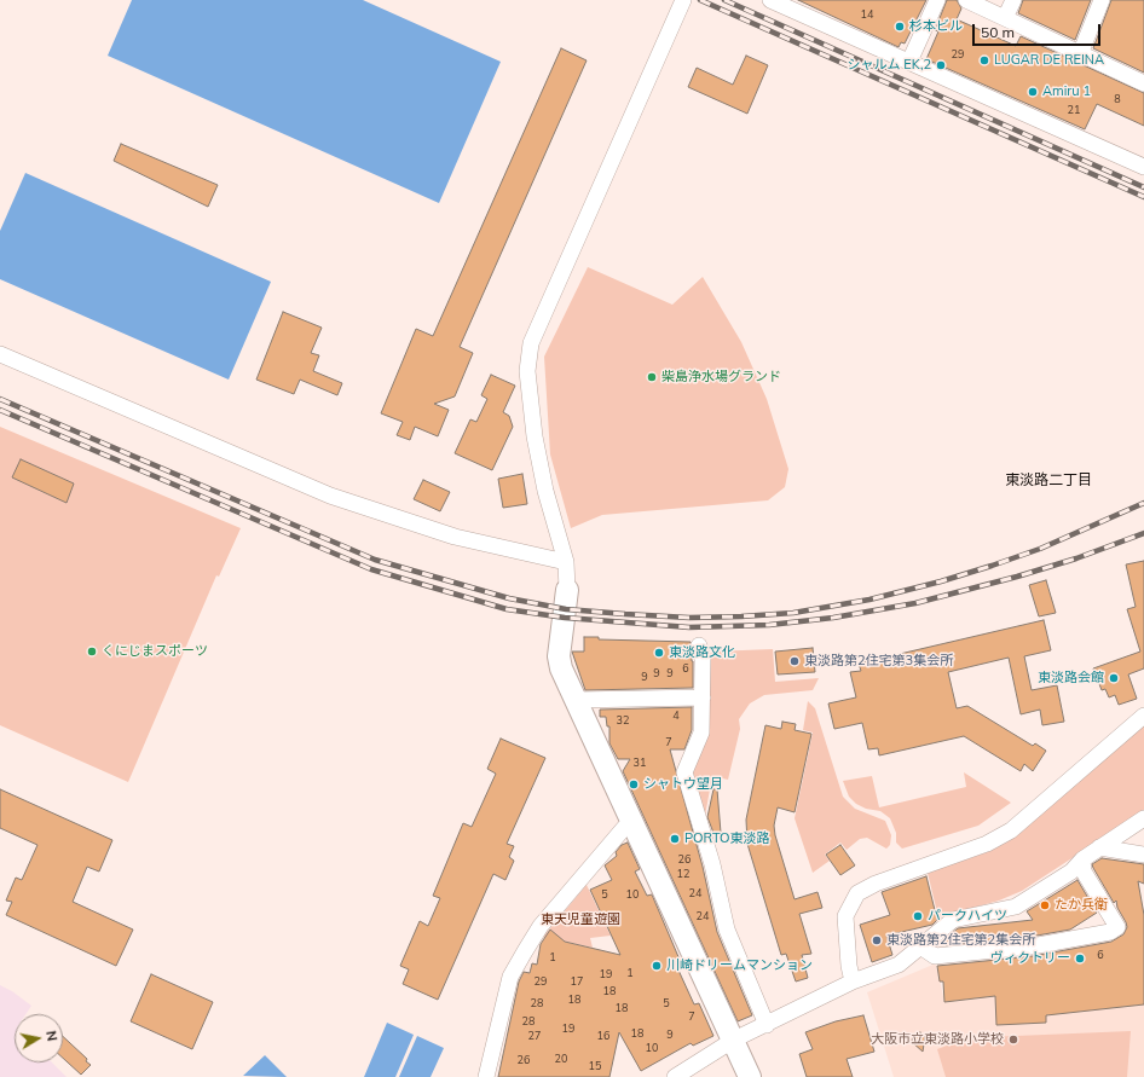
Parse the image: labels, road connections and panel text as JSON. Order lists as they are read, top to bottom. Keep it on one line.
{"districts":["東淡路二丁目"],"parks":["東天児童遊園"],"places":["杉本ビル","LUGAR DE REINA","シャルム EK,2","Amiru 1","柴島浄水場グランド","くにじまスポーツ","東淡路文化","東淡路第2住宅第3集会所","東淡路会館","シャトウ望月","PORTO東淡路","たか兵衛","パークハイツ","東淡路第2住宅第2集会所","ヴィクトリー","川崎ドリームマンション","大阪市立東淡路小学校"],"house_numbers":["14","29","8","21","6","9","9","9","4","32","7","31","26","12","24","5","10","24","6","1","1","19","29","17","18","18","28","5","18","7","28","19","18","9","27","16","10","20","26","15"],"scale_bar":"50 m","north":"right"}
